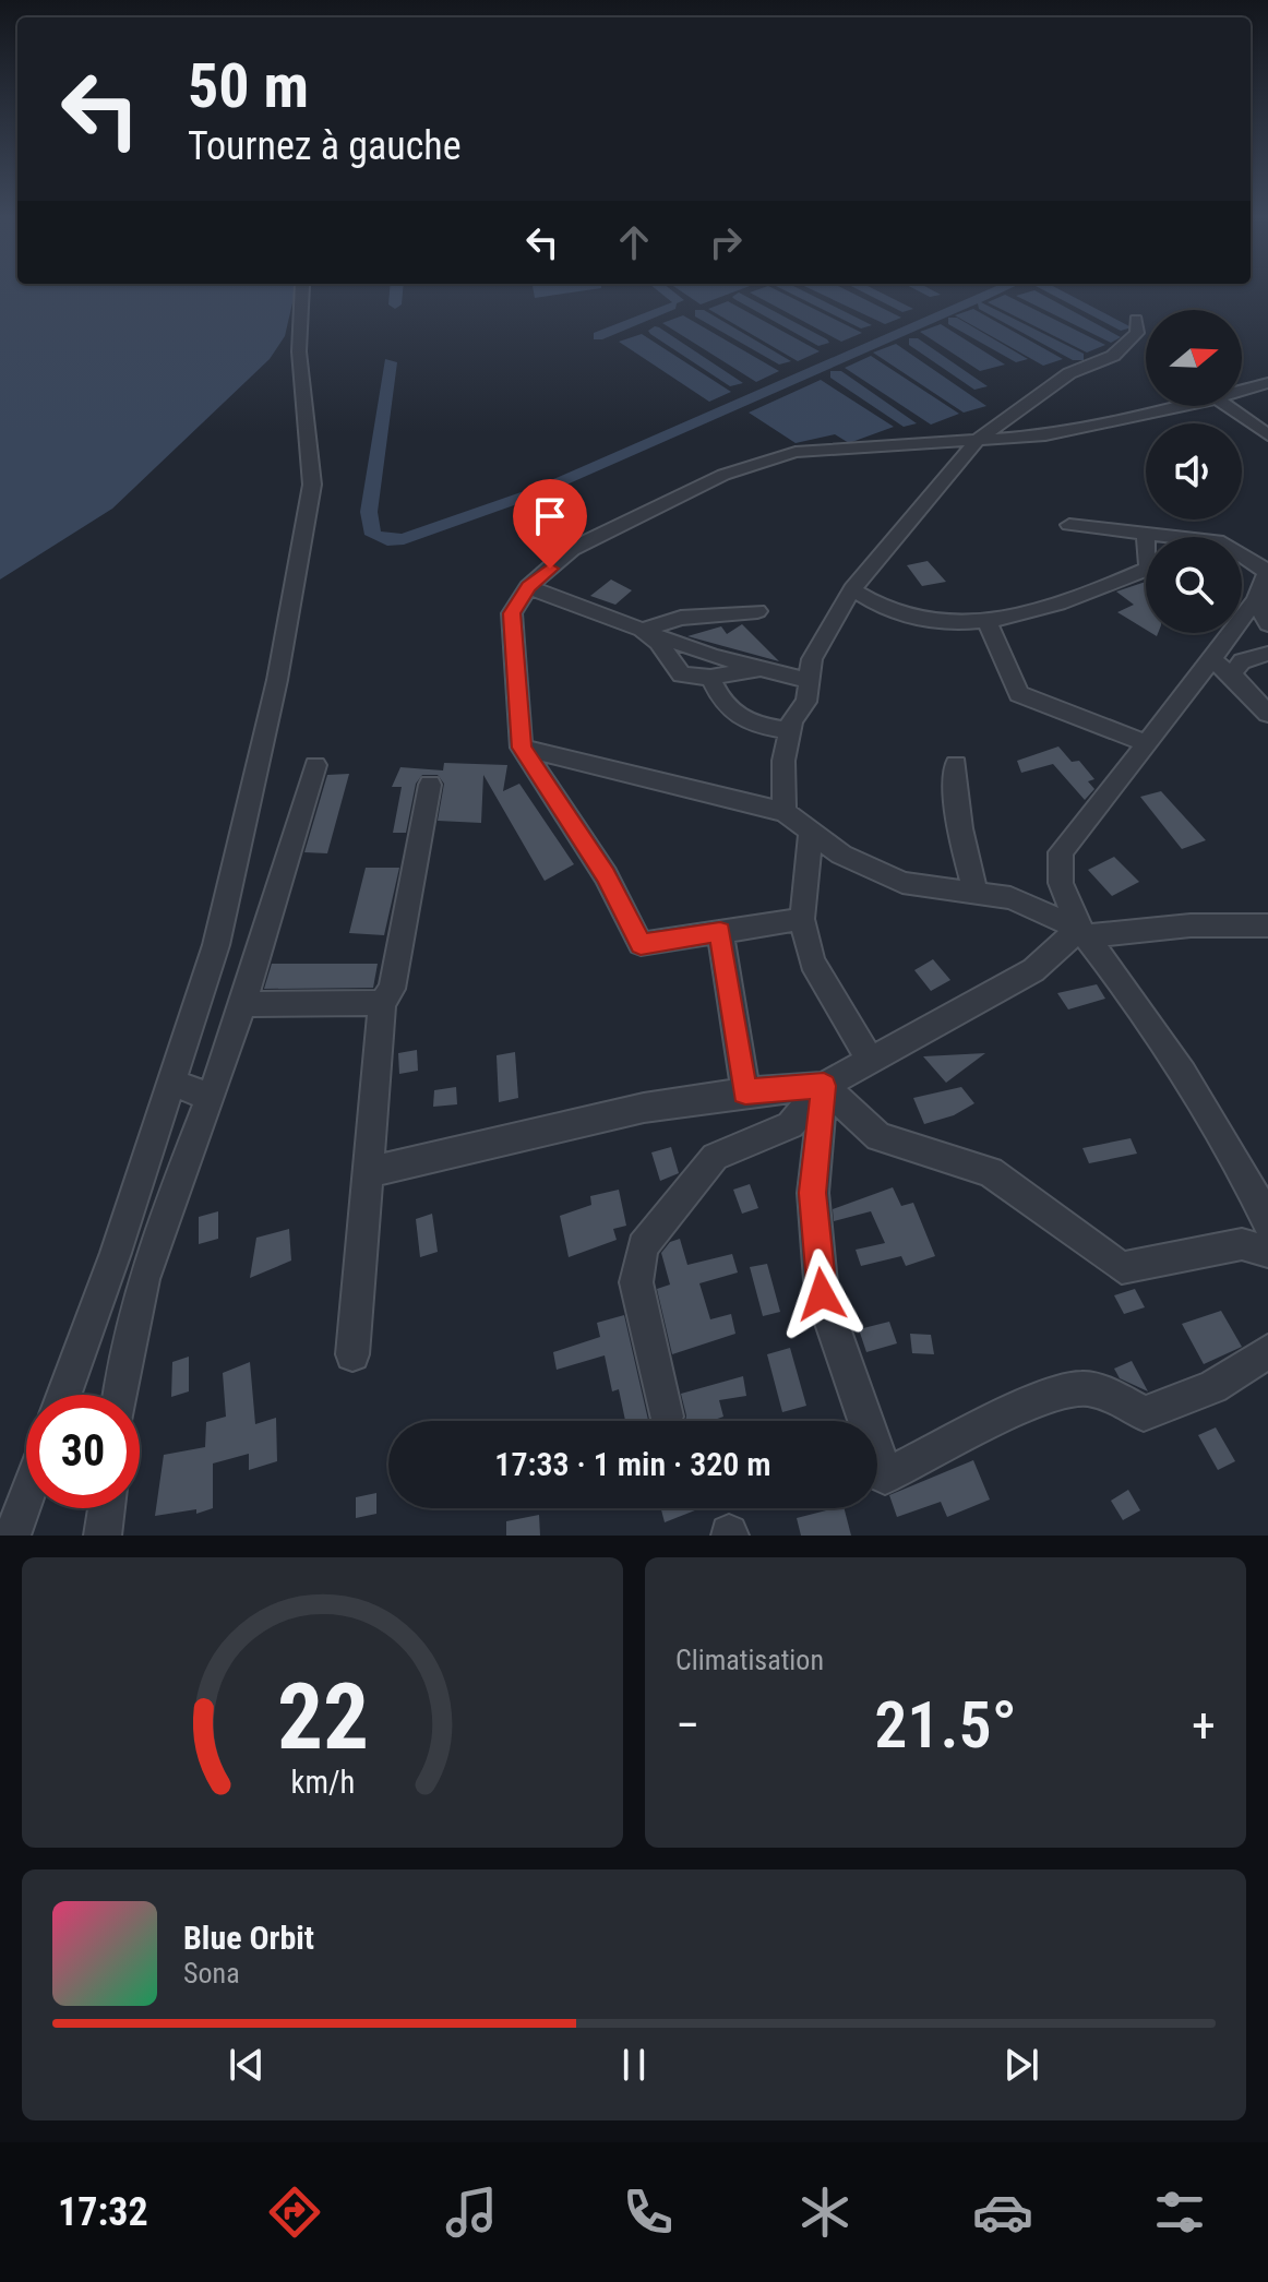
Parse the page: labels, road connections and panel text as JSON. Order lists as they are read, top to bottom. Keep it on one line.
{"north":"right","page":{"turn":["50 m","Tournez à gauche"],"limit":"30","trip":"17:33 · 1 min · 320 m","tile":"Climatisation","heat":["−","21.5°","+"],"song":["Blue Orbit","Sona"],"tabs":"17:32","gauge":["22","km/h"]}}
